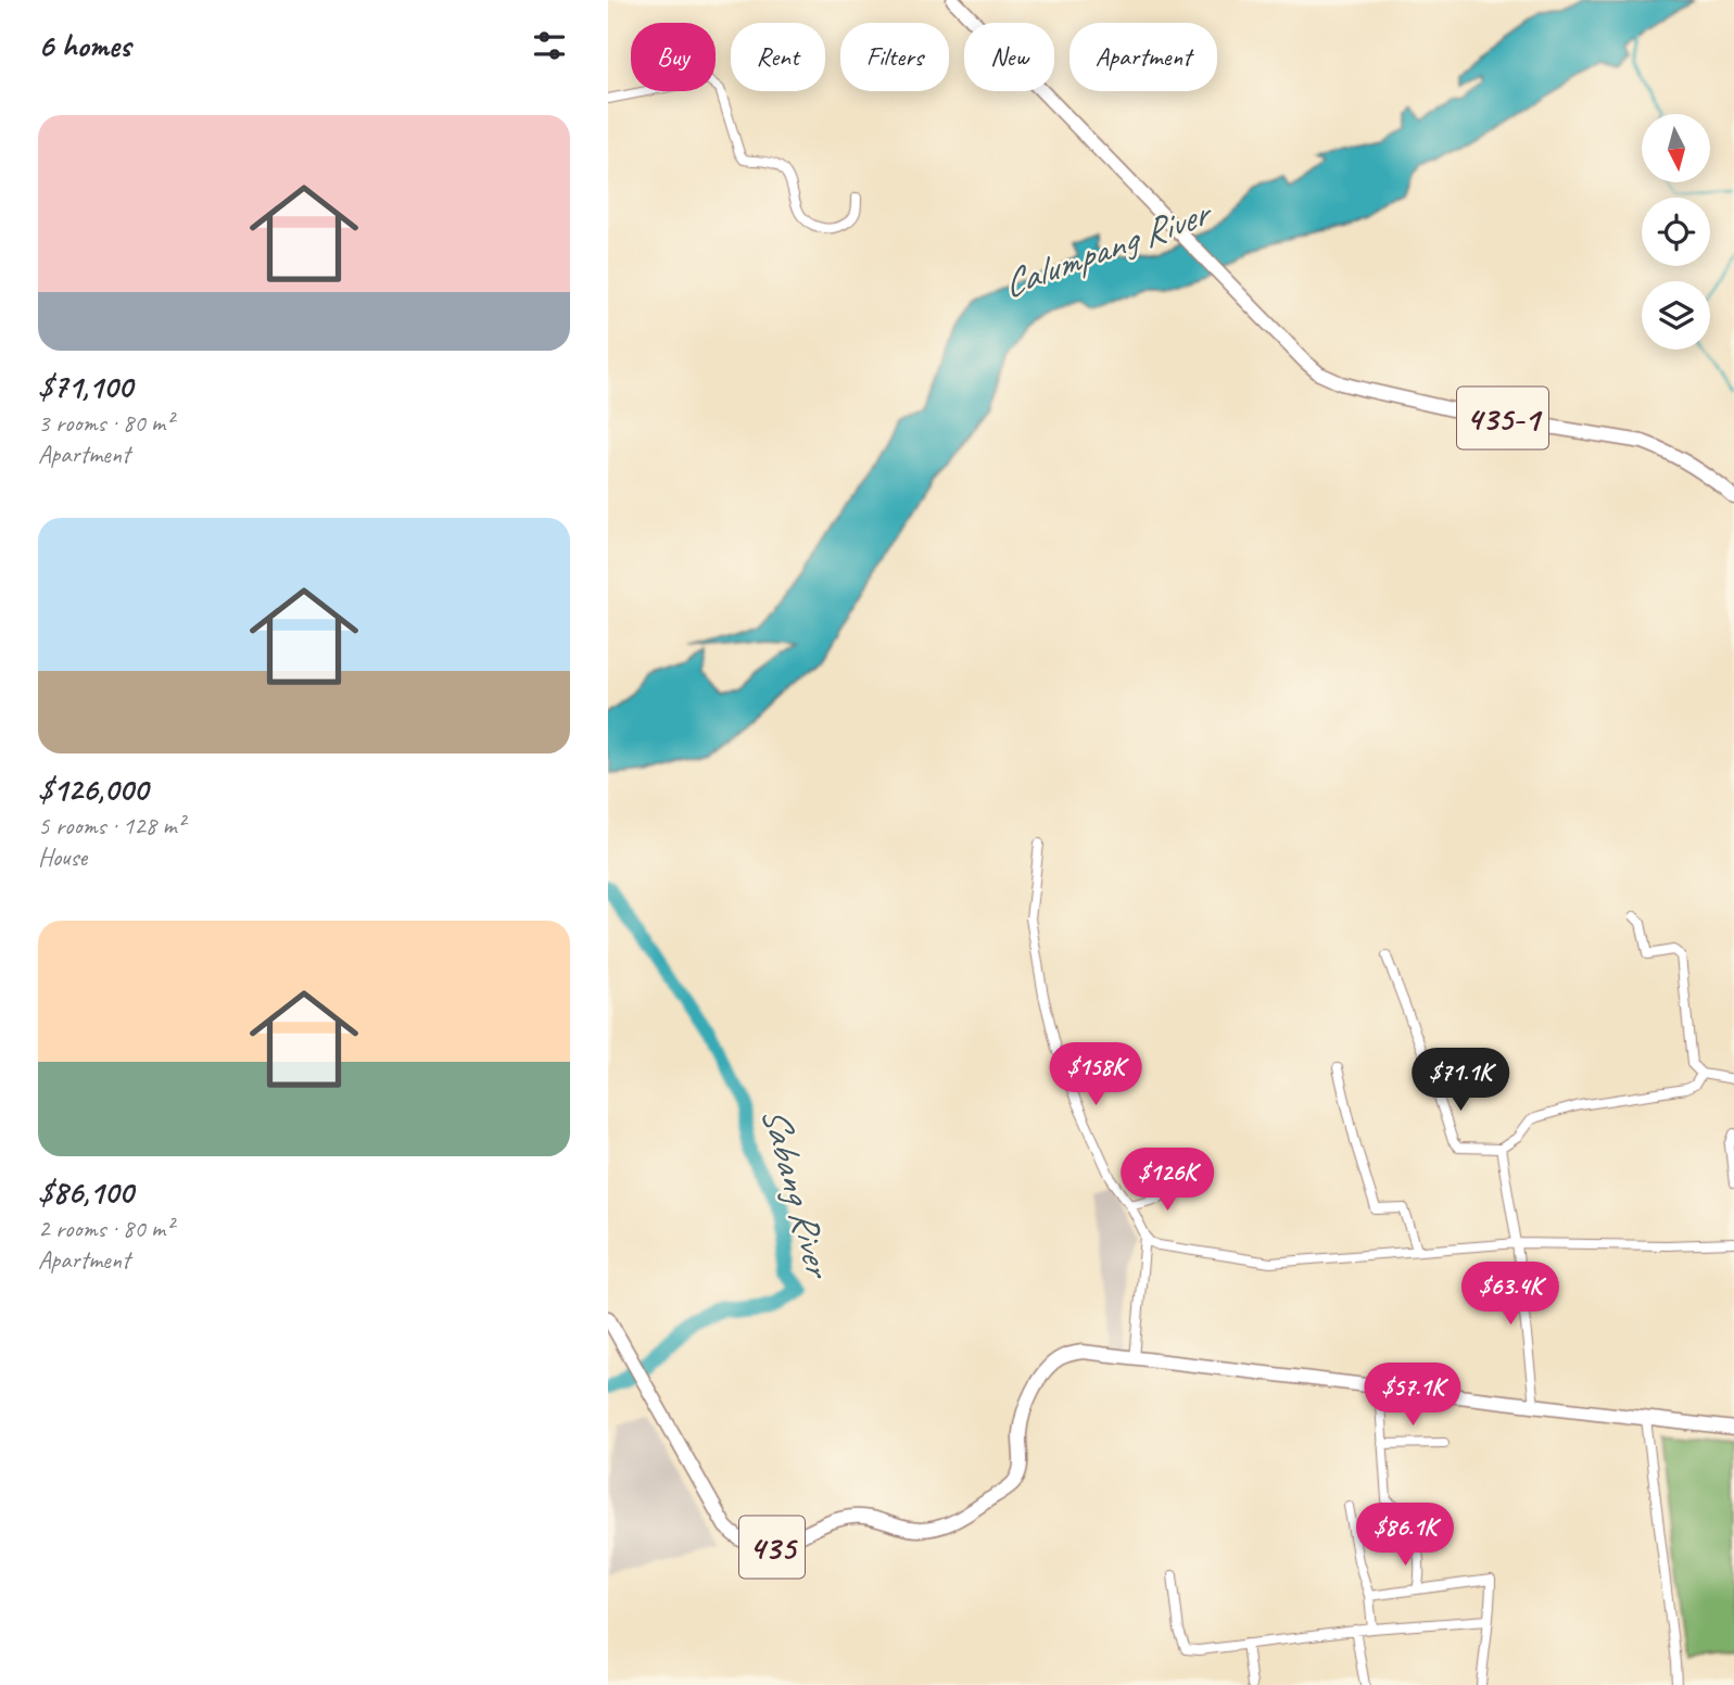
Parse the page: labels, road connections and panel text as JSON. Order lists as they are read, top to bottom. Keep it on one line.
{"streets":{"main road":["435-1","435"]},"water":["Calumpang River","Sabang River"],"north":"bottom","page":{"heading":"6 homes","chip":["Buy","Rent","Filters","New","Apartment"],"list":[{"name":"$71,100","note":"3 rooms · 80 m² · Apartment"},{"name":"$126,000","note":"5 rooms · 128 m² · House"},{"name":"$86,100","note":"2 rooms · 80 m² · Apartment"}],"price":["$158K","$71.1K","$126K","$63.4K","$57.1K","$86.1K"]}}
